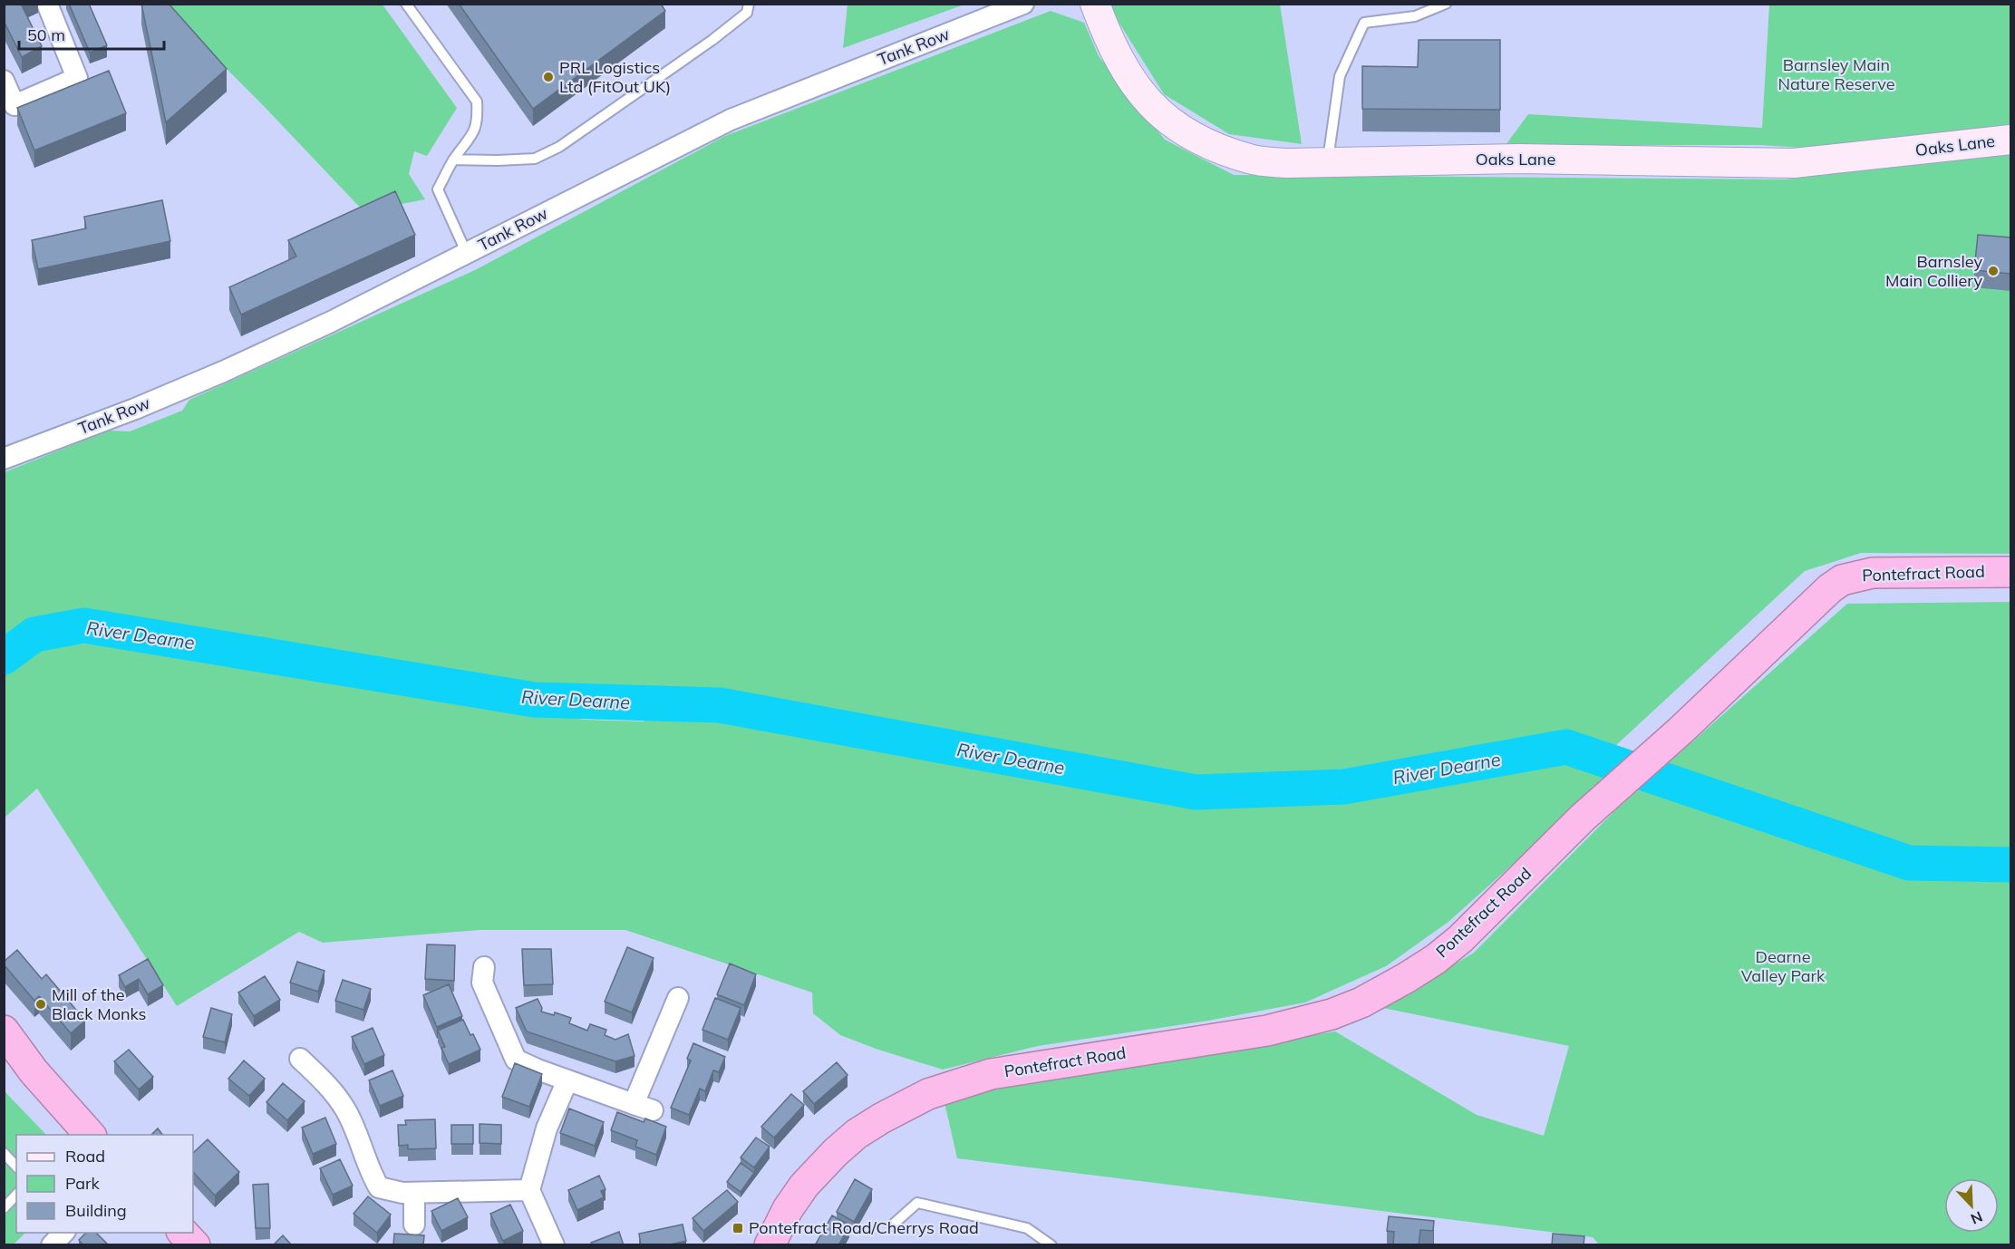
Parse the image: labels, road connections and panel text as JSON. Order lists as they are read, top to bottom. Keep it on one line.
{"streets":{"highway":["Pontefract Road"],"street":["Tank Row","Oaks Lane"]},"water":["River Dearne"],"parks":["Barnsley Main Nature Reserve","Dearne Valley Park"],"places":{"other":["PRL Logistics Ltd (FitOut UK)","Barnsley Main Colliery","Mill of the Black Monks"],"transit":["Pontefract Road/Cherrys Road"]},"legend":["Road","Park","Building"],"scale_bar":"50 m","north":"bottom right"}
